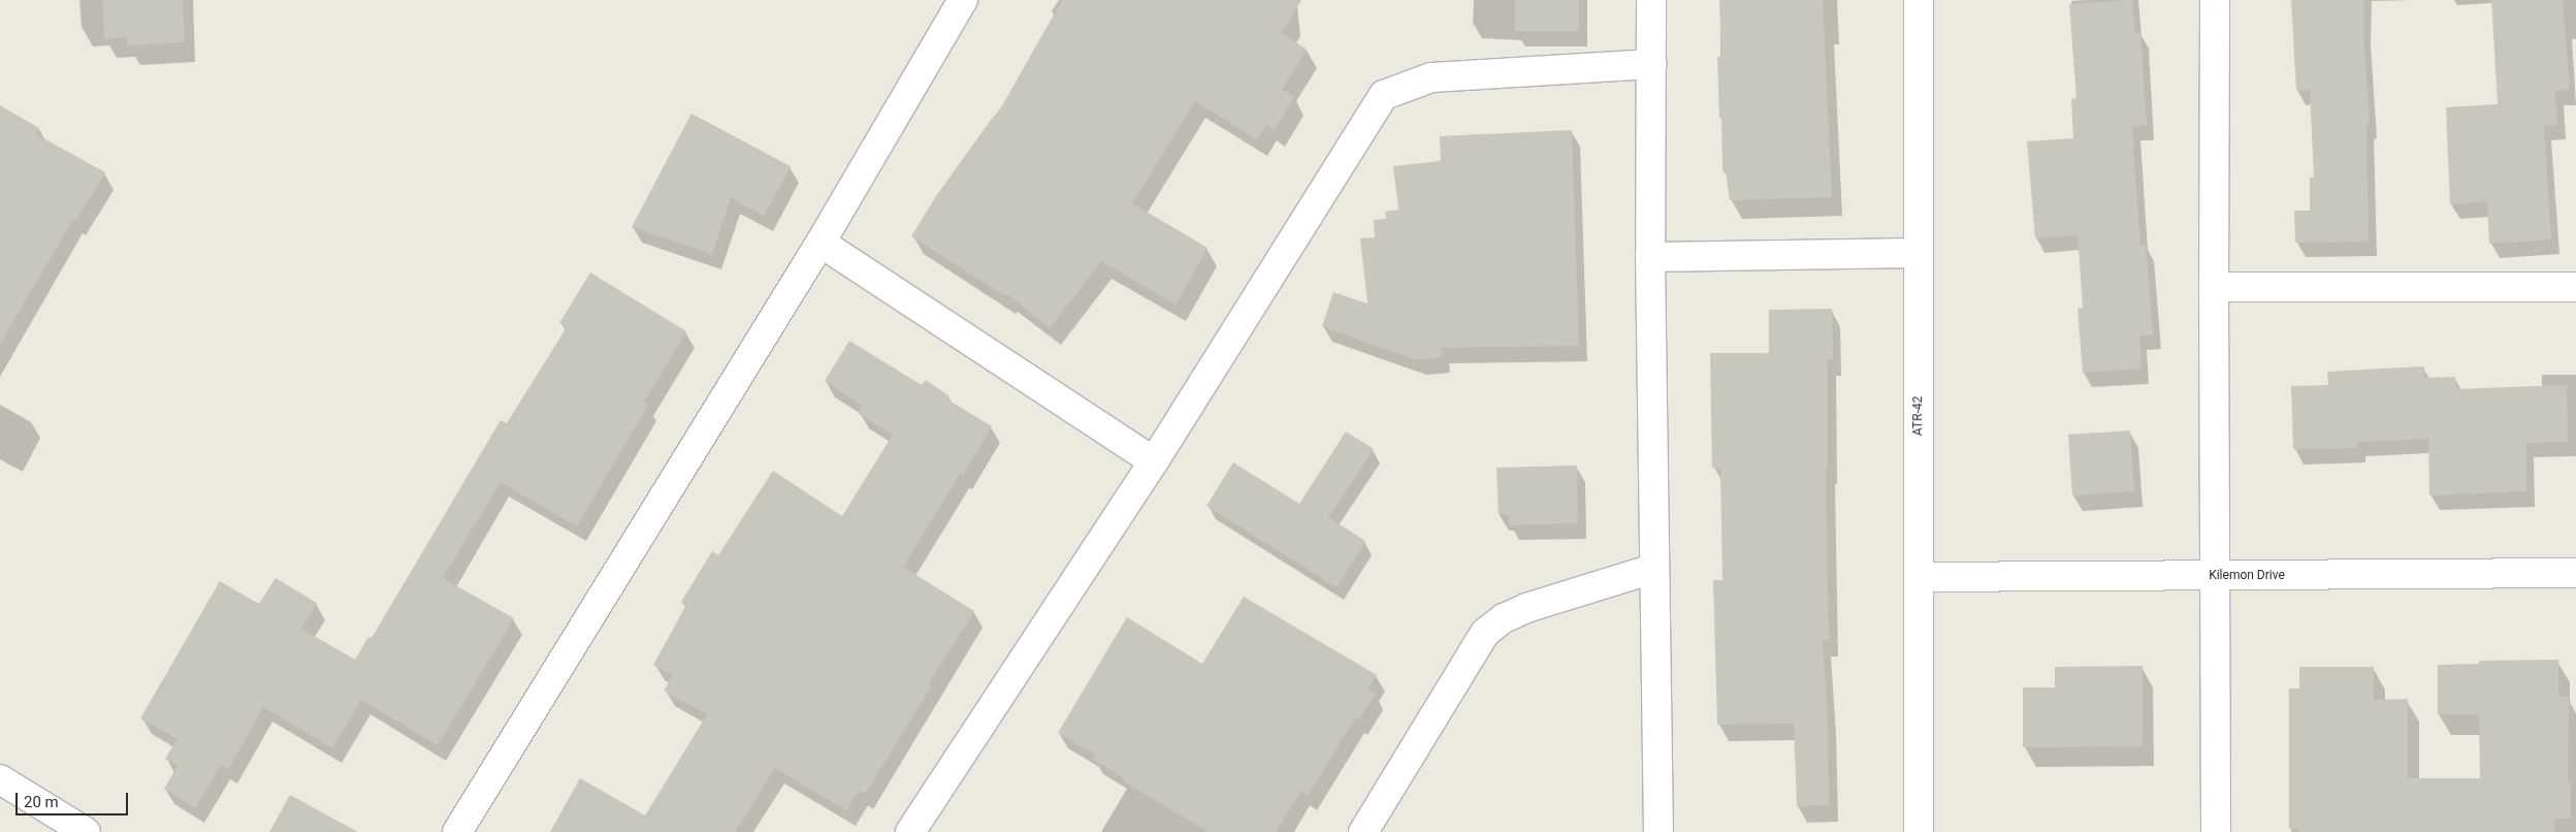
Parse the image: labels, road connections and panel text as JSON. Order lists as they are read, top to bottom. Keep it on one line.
{"streets":{"street":["ATR-42","Kilemon Drive"]},"crossings":[["ATR-42","Kilemon Drive"]],"scale_bar":"20 m"}
